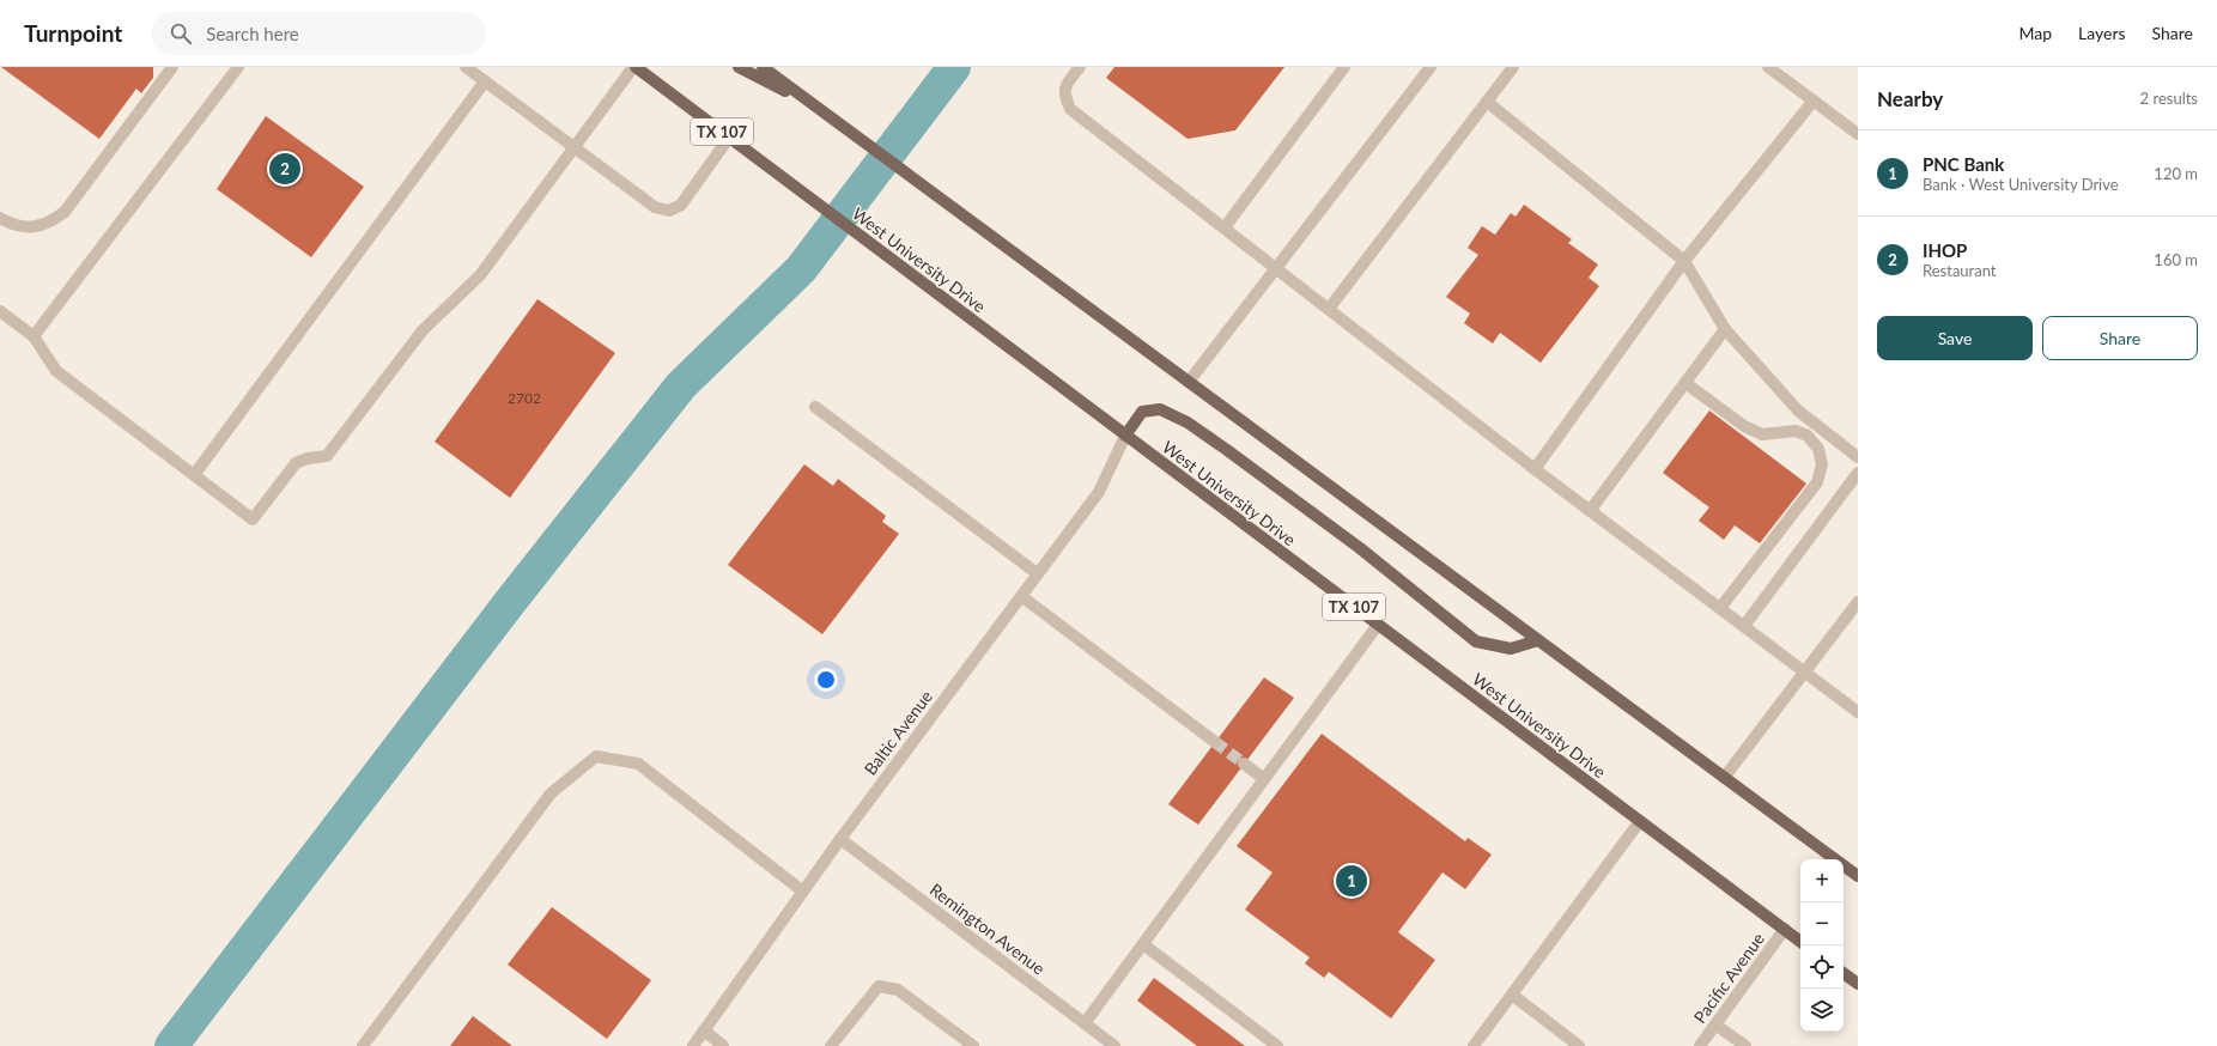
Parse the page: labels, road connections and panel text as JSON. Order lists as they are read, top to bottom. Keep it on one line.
{"streets":{"main road":["TX 107","West University Drive"],"street":["Baltic Avenue","Remington Avenue","Pacific Avenue"]},"crossings":[["West University Drive","Baltic Avenue"],["West University Drive","Pacific Avenue"],["Baltic Avenue","Remington Avenue"]],"house_numbers":["2702"],"page":{"header":"Turnpoint","search":"Search here","nav":["Map","Layers","Share"],"heading":["Nearby","2 results"],"list":[{"mark":"1","name":"PNC Bank","note":"Bank · West University Drive","value":"120 m"},{"mark":"2","name":"IHOP","note":"Restaurant","value":"160 m"}],"pins":["2","1"],"buttons":["Save","Share"],"map_buttons":["+","−"]}}
